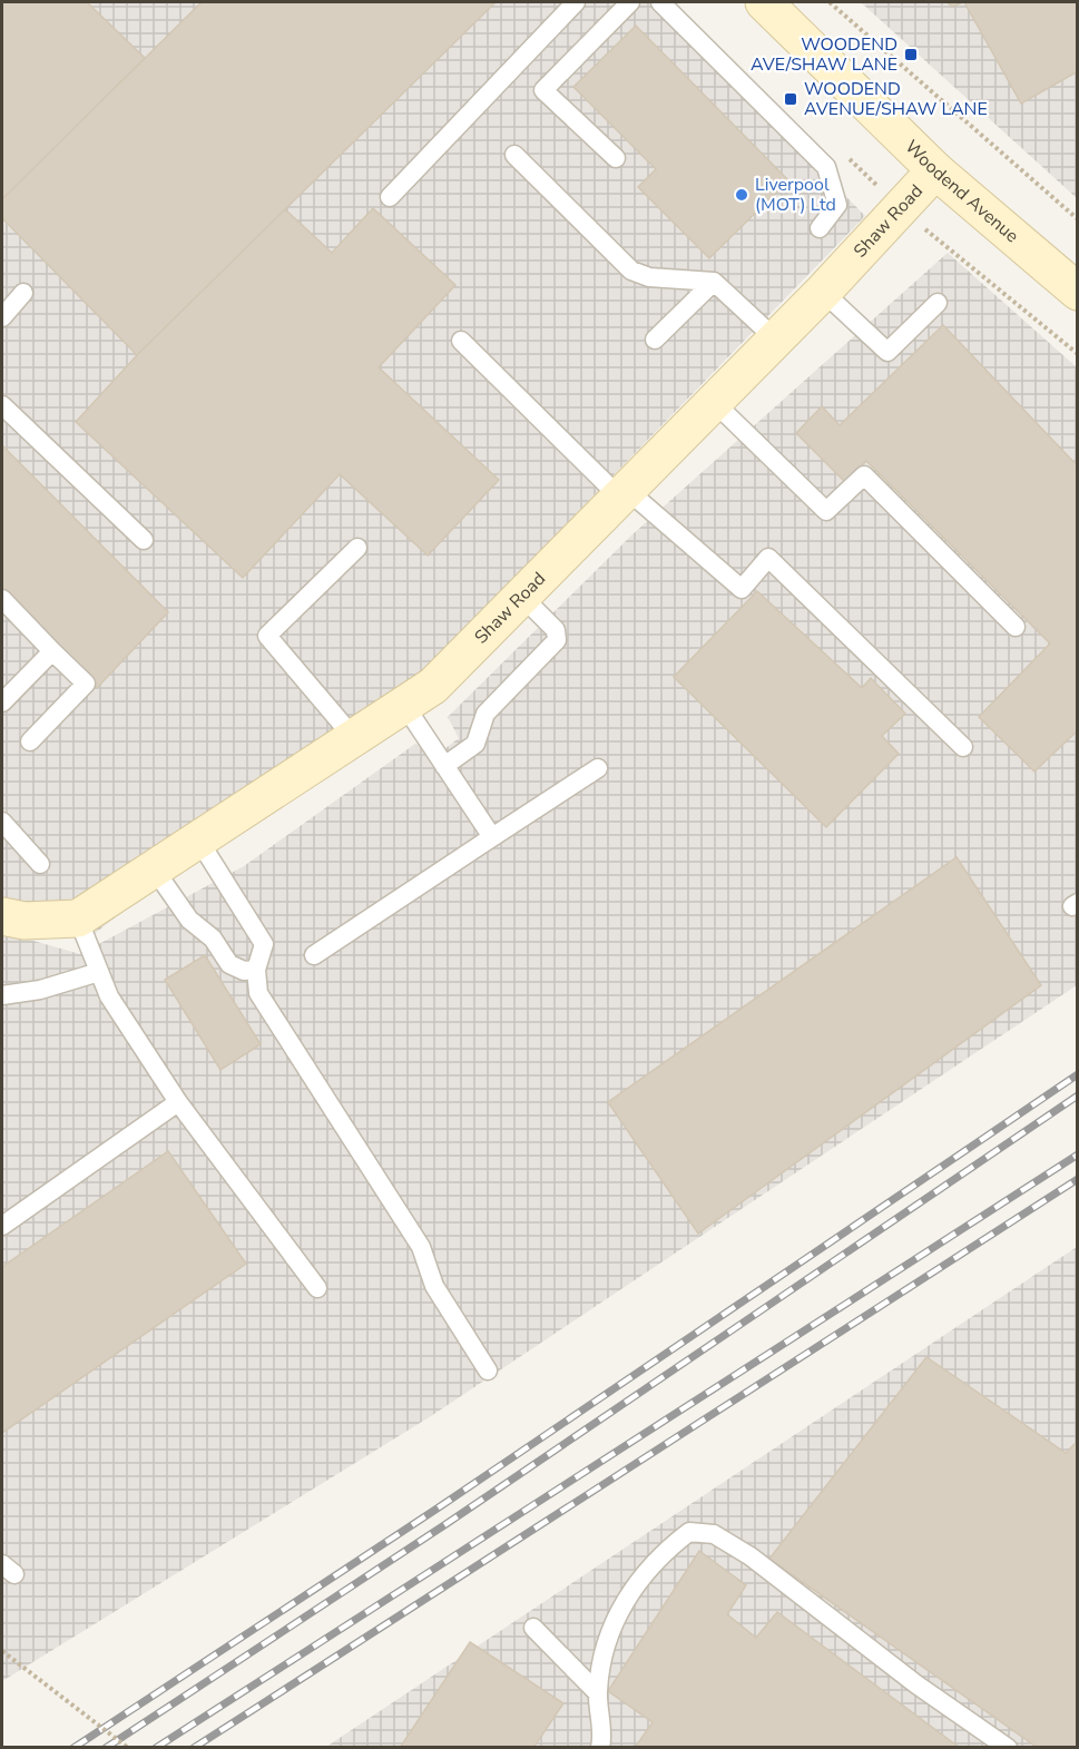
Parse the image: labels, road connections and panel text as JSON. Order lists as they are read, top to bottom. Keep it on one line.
{"streets":{"street":["Woodend Avenue","Shaw Road"]},"crossings":[["Woodend Avenue","Shaw Road"]],"places":{"transit":["WOODEND AVE/SHAW LANE","WOODEND AVENUE/SHAW LANE"],"other":["Liverpool (MOT) Ltd"]}}
